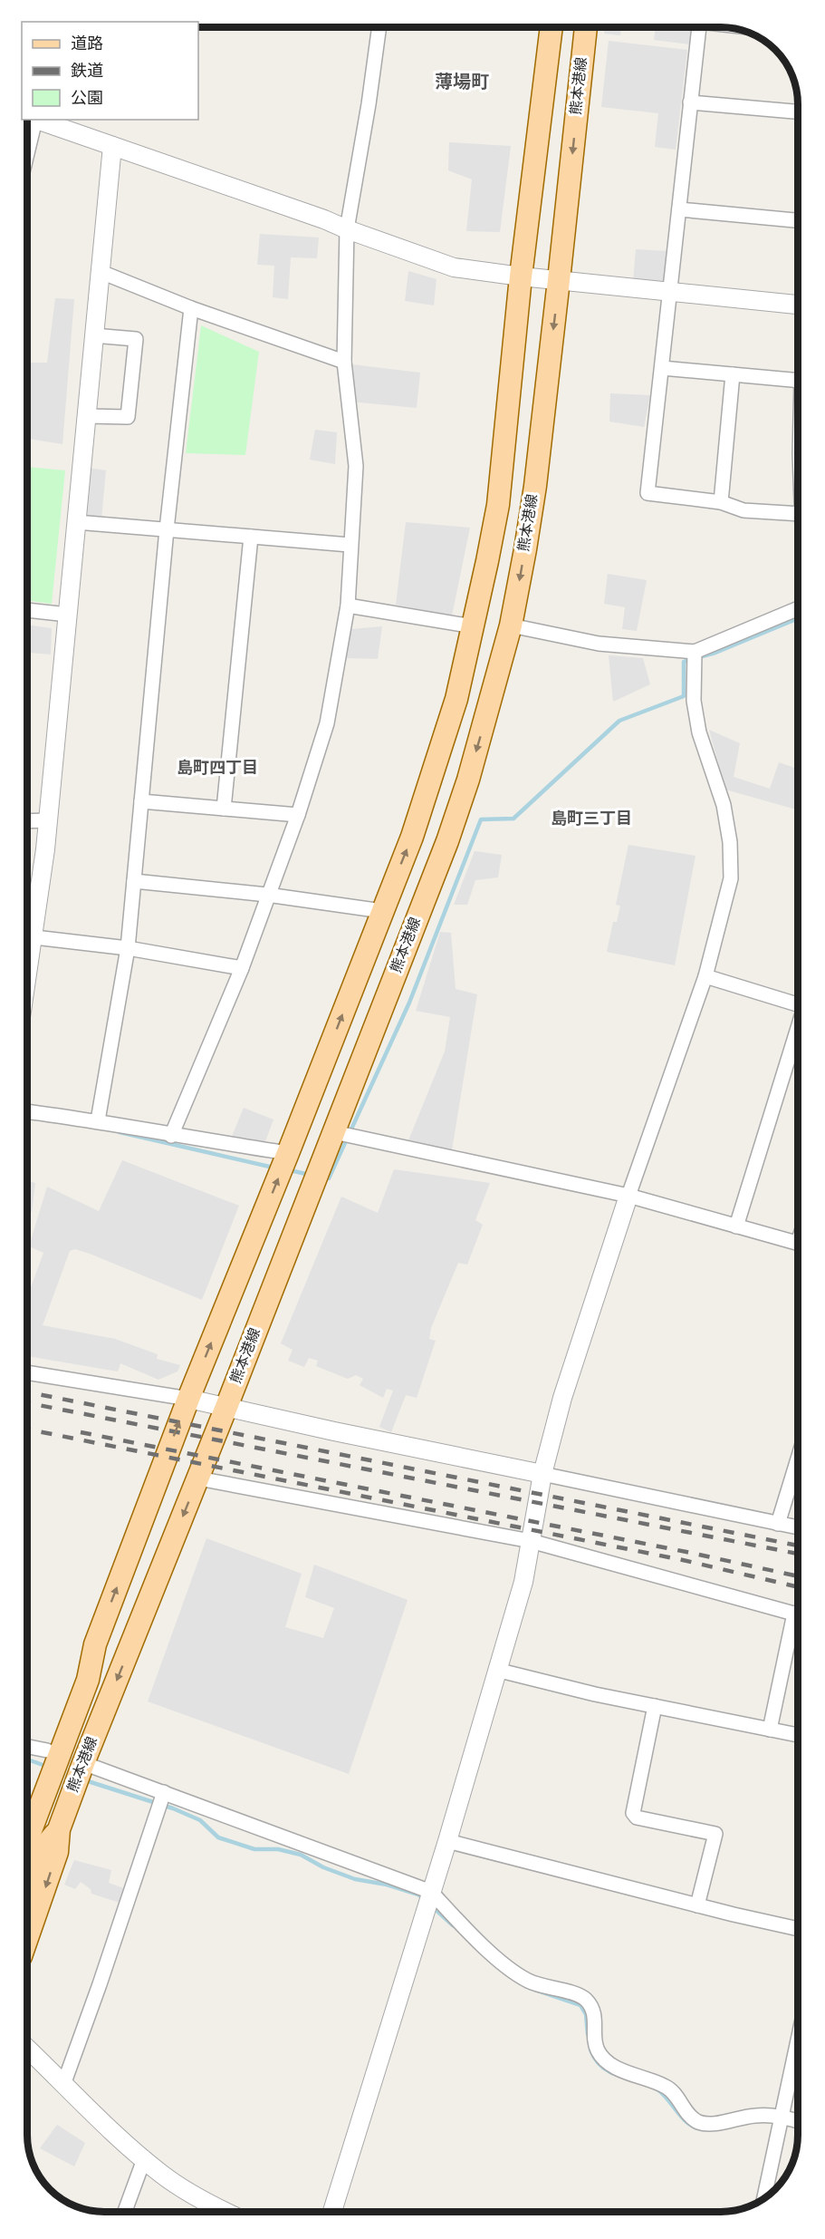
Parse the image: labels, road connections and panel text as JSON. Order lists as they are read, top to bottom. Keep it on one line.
{"streets":{"main road":["熊本港線"]},"districts":["薄場町","島町四丁目","島町三丁目"],"legend":["道路","鉄道","公園"]}
